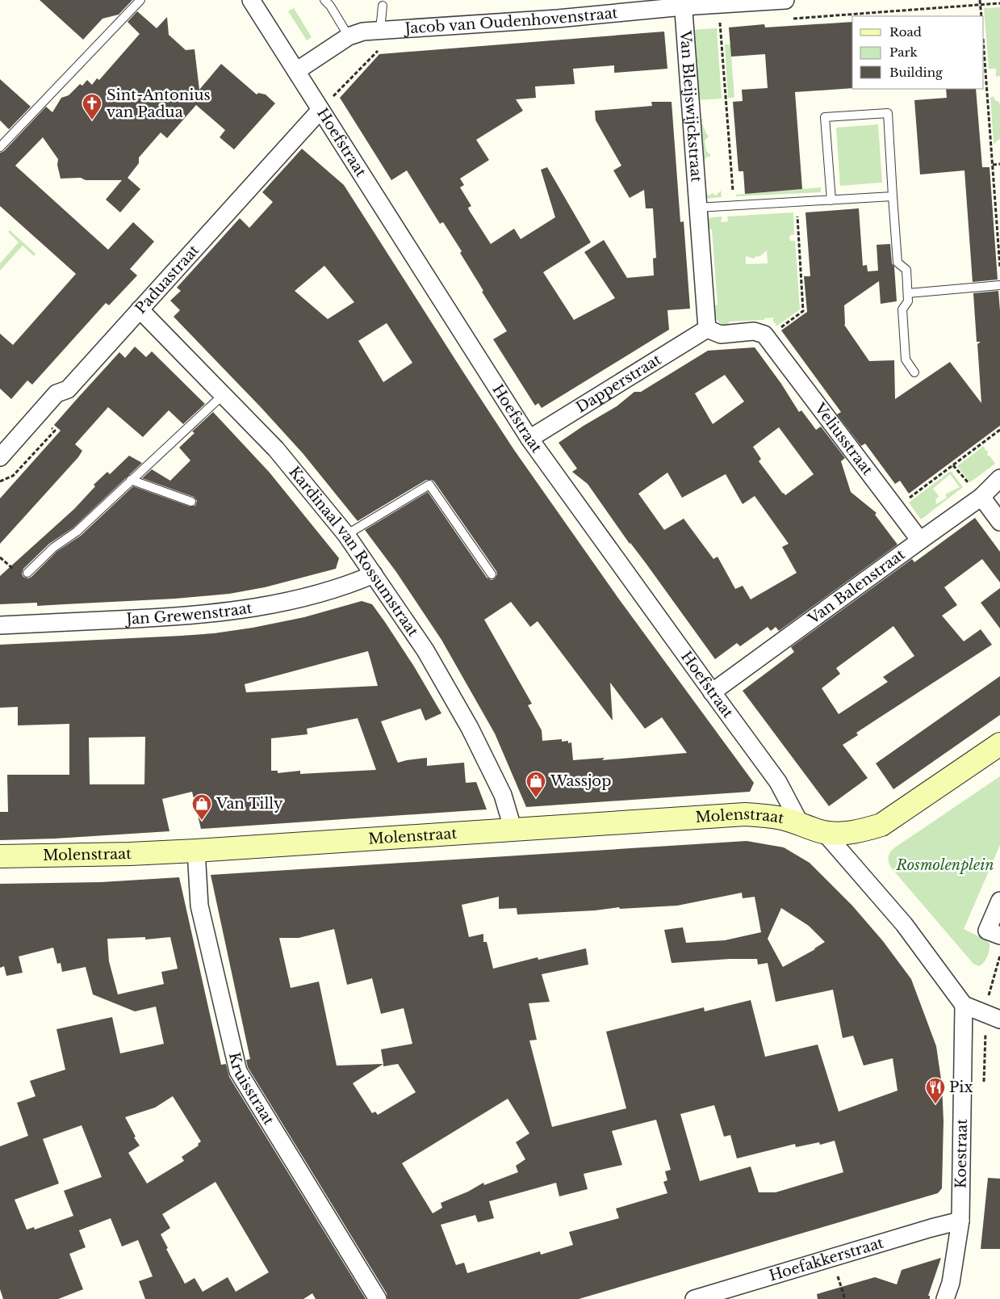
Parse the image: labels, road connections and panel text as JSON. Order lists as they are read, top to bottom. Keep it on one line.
{"streets":{"street":["Jacob van Oudenhovenstraat","Van Bleijswijckstraat","Hoefstraat","Paduastraat","Dapperstraat","Veliusstraat","Kardinaal van Rossumstraat","Van Balenstraat","Jan Grewenstraat","Molenstraat","Kruisstraat","Koestraat","Hoefakkerstraat"]},"crossings":[["Jacob van Oudenhovenstraat","Van Bleijswijckstraat"],["Jacob van Oudenhovenstraat","Hoefstraat"],["Van Bleijswijckstraat","Dapperstraat"],["Hoefstraat","Paduastraat"],["Hoefstraat","Dapperstraat"],["Hoefstraat","Van Balenstraat"],["Hoefstraat","Molenstraat"],["Paduastraat","Kardinaal van Rossumstraat"],["Veliusstraat","Van Balenstraat"],["Kardinaal van Rossumstraat","Jan Grewenstraat"],["Kardinaal van Rossumstraat","Molenstraat"],["Molenstraat","Kruisstraat"],["Koestraat","Hoefakkerstraat"]],"parks":["Rosmolenplein"],"places":{"church":["Sint-Antonius van Padua"],"shop":["Wassjop","Van Tilly"],"restaurant":["Pix"]},"legend":["Road","Park","Building"]}
